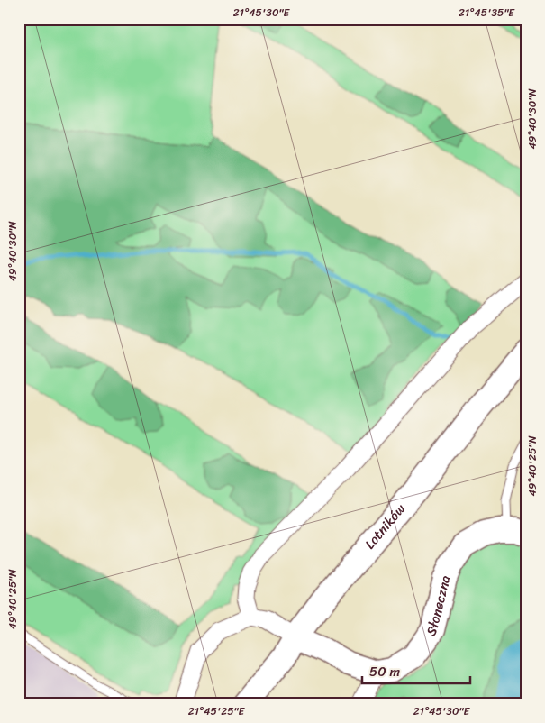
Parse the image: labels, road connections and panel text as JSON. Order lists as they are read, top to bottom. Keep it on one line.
{"streets":{"street":["Lotników","Słoneczna"]},"scale_bar":"50 m","coordinates":["21°45'30\"E","21°45'35\"E","49°40'30\"N","49°40'25\"N","21°45'25\"E"]}
